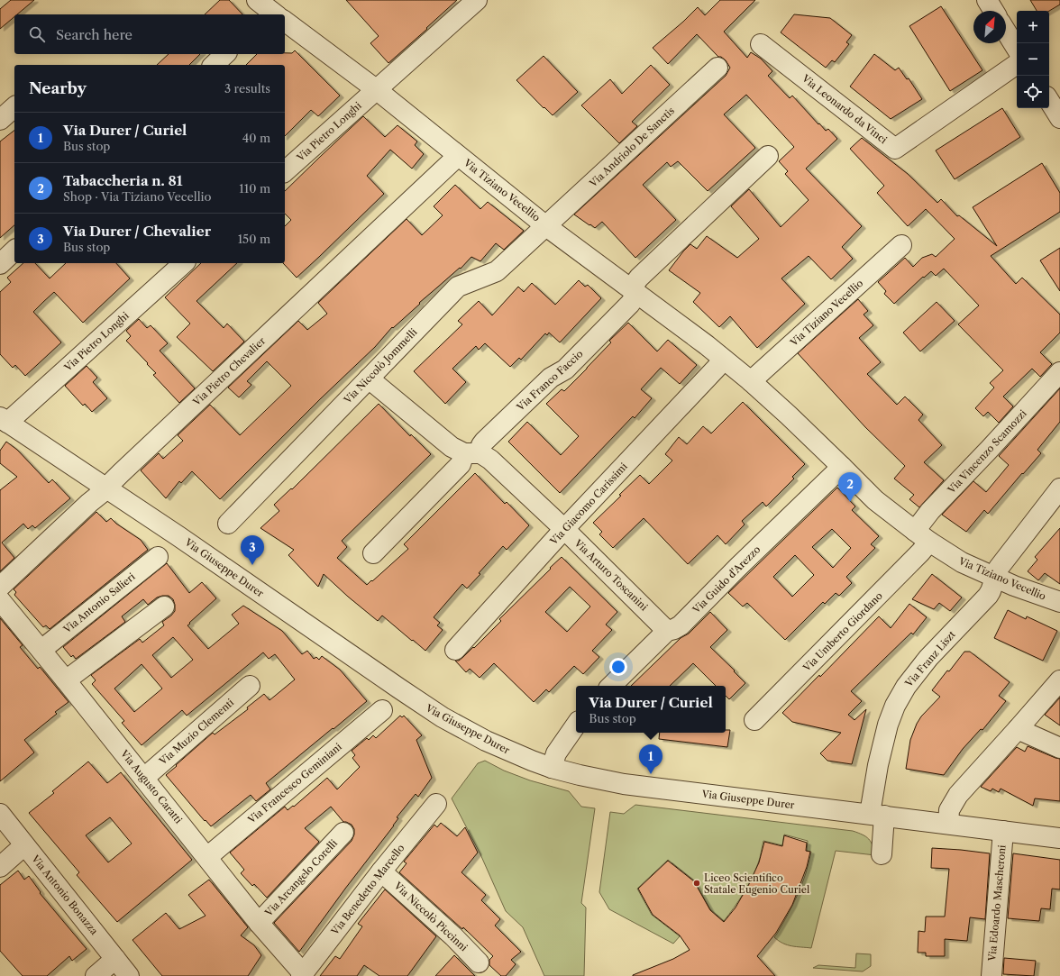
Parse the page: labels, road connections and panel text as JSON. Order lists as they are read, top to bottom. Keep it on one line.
{"streets":{"street":["Via Leonardo da Vinci","Via Pietro Longhi","Via Andriolo De Sanctis","Via Tiziano Vecellio","Via Niccolò Jommelli","Via Pietro Chevalier","Via Franco Faccio","Via Vincenzo Scamozzi","Via Giacomo Carissimi","Via Giuseppe Durer","Via Arturo Toscanini","Via Guido d'Arezzo","Via Antonio Salieri","Via Umberto Giordano","Via Franz Liszt","Via Muzio Clementi","Via Francesco Geminiani","Via Augusto Caratti","Via Arcangelo Corelli","Via Benedetto Marcello","Via Antonio Bonazza","Via Edoardo Mascheroni","Via Niccolò Piccinni"]},"crossings":[["Via Pietro Longhi","Via Tiziano Vecellio"],["Via Pietro Longhi","Via Giuseppe Durer"],["Via Andriolo De Sanctis","Via Tiziano Vecellio"],["Via Andriolo De Sanctis","Via Niccolò Jommelli"],["Via Tiziano Vecellio","Via Niccolò Jommelli"],["Via Tiziano Vecellio","Via Pietro Chevalier"],["Via Tiziano Vecellio","Via Franco Faccio"],["Via Tiziano Vecellio","Via Vincenzo Scamozzi"],["Via Tiziano Vecellio","Via Giacomo Carissimi"],["Via Tiziano Vecellio","Via Guido d'Arezzo"],["Via Tiziano Vecellio","Via Umberto Giordano"],["Via Tiziano Vecellio","Via Franz Liszt"],["Via Niccolò Jommelli","Via Arturo Toscanini"],["Via Pietro Chevalier","Via Giuseppe Durer"],["Via Franco Faccio","Via Arturo Toscanini"],["Via Vincenzo Scamozzi","Via Umberto Giordano"],["Via Giacomo Carissimi","Via Arturo Toscanini"],["Via Giuseppe Durer","Via Franz Liszt"],["Via Giuseppe Durer","Via Edoardo Mascheroni"],["Via Arturo Toscanini","Via Guido d'Arezzo"],["Via Antonio Salieri","Via Augusto Caratti"],["Via Muzio Clementi","Via Augusto Caratti"],["Via Francesco Geminiani","Via Augusto Caratti"],["Via Augusto Caratti","Via Arcangelo Corelli"],["Via Augusto Caratti","Via Benedetto Marcello"],["Via Benedetto Marcello","Via Niccolò Piccinni"]],"places":["Liceo Scientifico Statale Eugenio Curiel"],"north":"top right","page":{"map_buttons":["+","−"],"search":"Search here","heading":["Nearby","3 results"],"list":[{"mark":"1","name":"Via Durer / Curiel","note":"Bus stop","value":"40 m"},{"mark":"2","name":"Tabaccheria n. 81","note":"Shop · Via Tiziano Vecellio","value":"110 m"},{"mark":"3","name":"Via Durer / Chevalier","note":"Bus stop","value":"150 m"}],"pins":["2","3","1"],"popup":["Via Durer / Curiel","Bus stop"]}}
